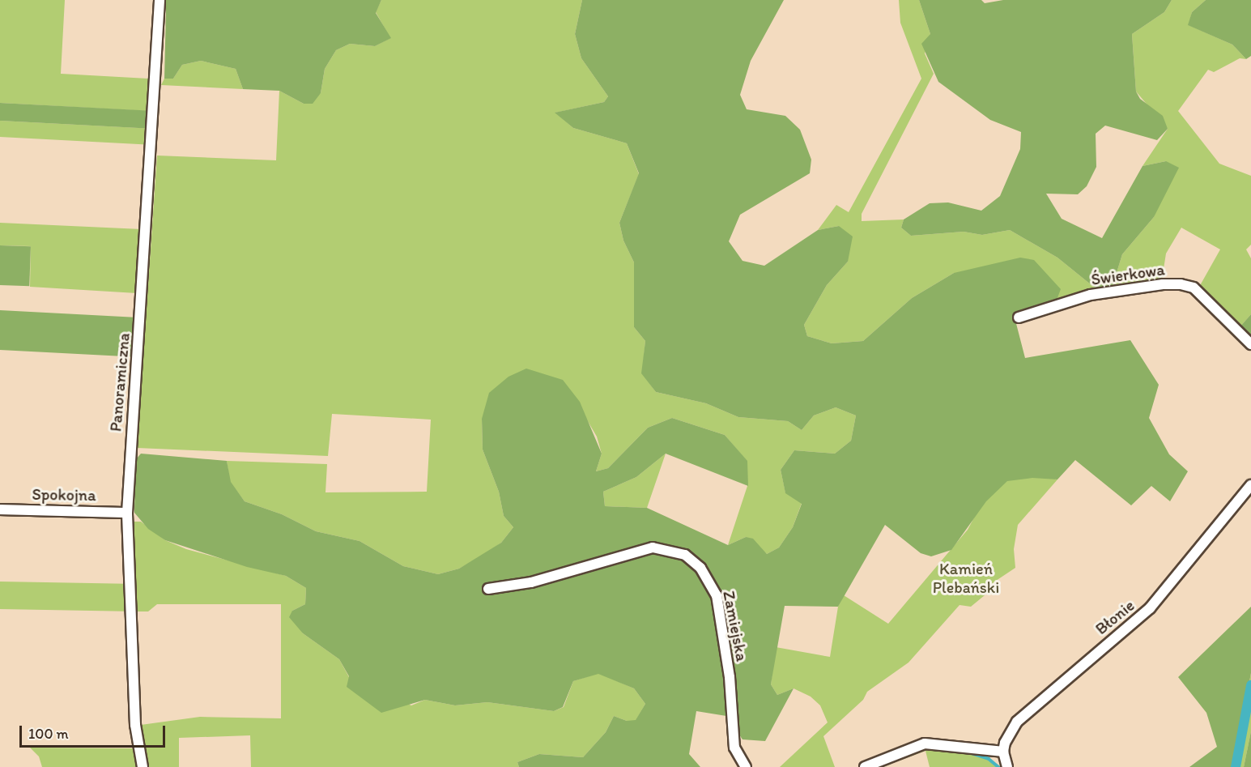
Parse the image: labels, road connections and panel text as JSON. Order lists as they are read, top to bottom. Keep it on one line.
{"streets":{"street":["Świerkowa","Panoramiczna","Spokojna","Błonie","Zamiejska"]},"crossings":[["Panoramiczna","Spokojna"]],"parks":["Kamień Plebański"],"scale_bar":"100 m"}
